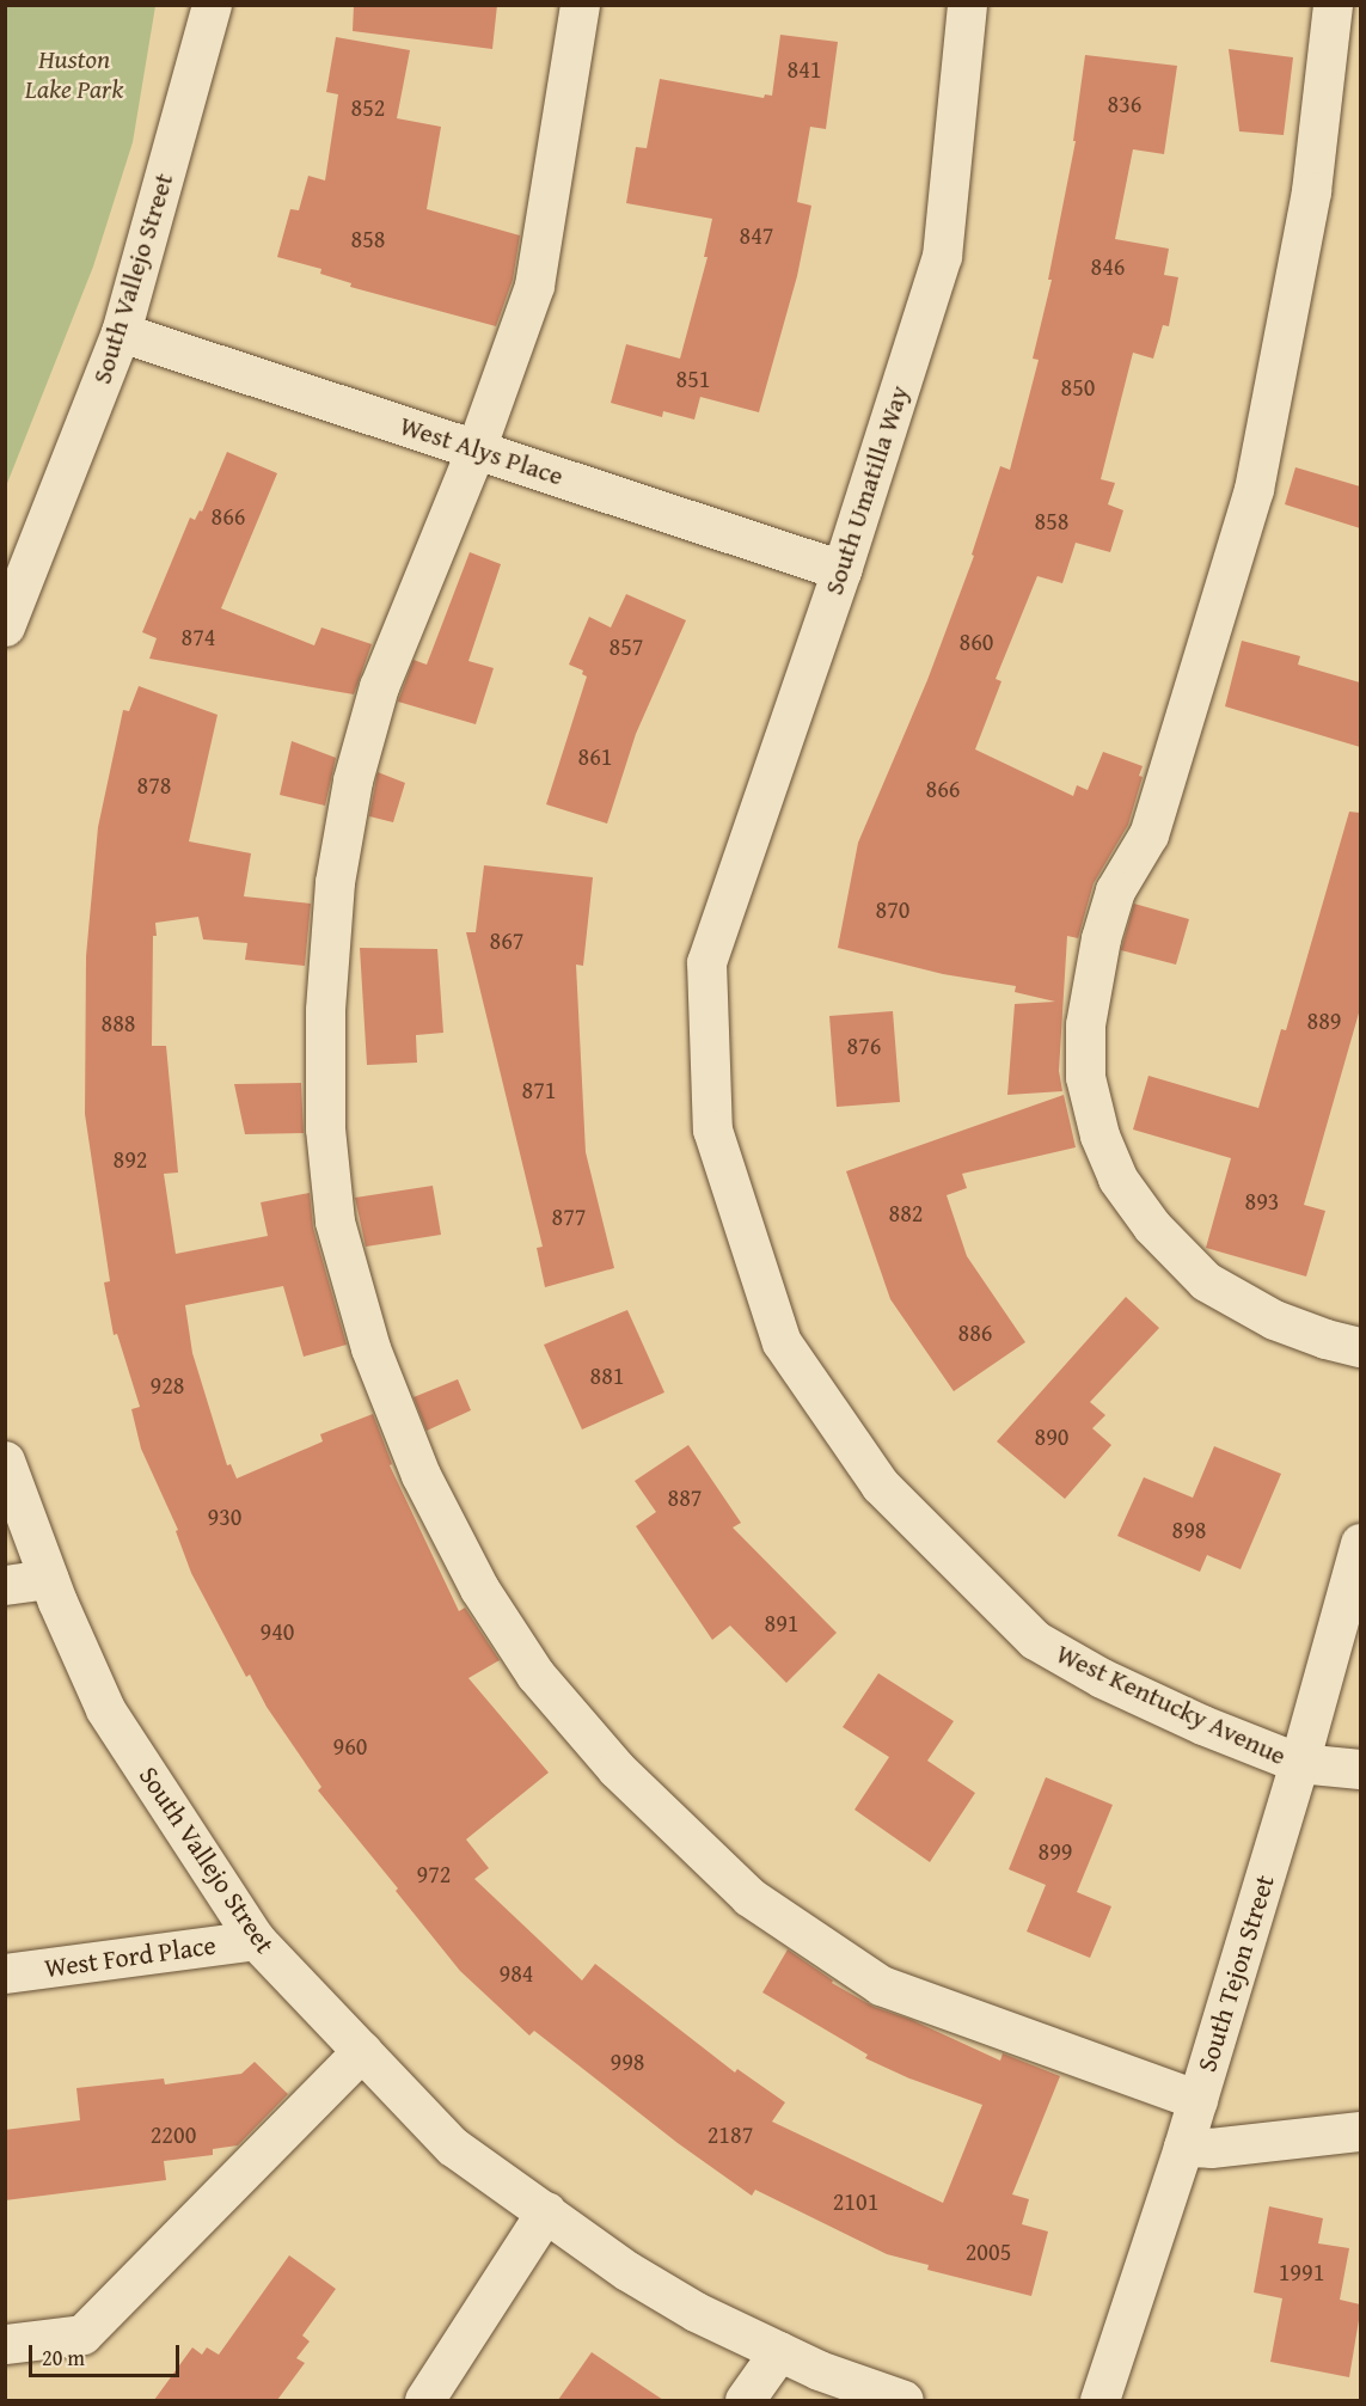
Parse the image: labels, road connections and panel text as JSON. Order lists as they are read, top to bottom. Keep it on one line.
{"streets":{"street":["South Vallejo Street","West Alys Place","South Umatilla Way","West Kentucky Avenue","West Ford Place","South Tejon Street"]},"crossings":[["South Vallejo Street","West Alys Place"],["South Vallejo Street","West Ford Place"],["West Alys Place","South Umatilla Way"],["South Umatilla Way","West Kentucky Avenue"],["West Kentucky Avenue","South Tejon Street"]],"parks":["Huston Lake Park"],"house_numbers":["841","836","852","847","858","846","851","850","866","858","874","860","857","861","878","866","870","867","889","888","876","871","892","893","882","877","886","881","928","890","887","930","898","891","940","960","899","972","984","998","2200","2187","2101","2005","1991"],"scale_bar":"20 m"}
